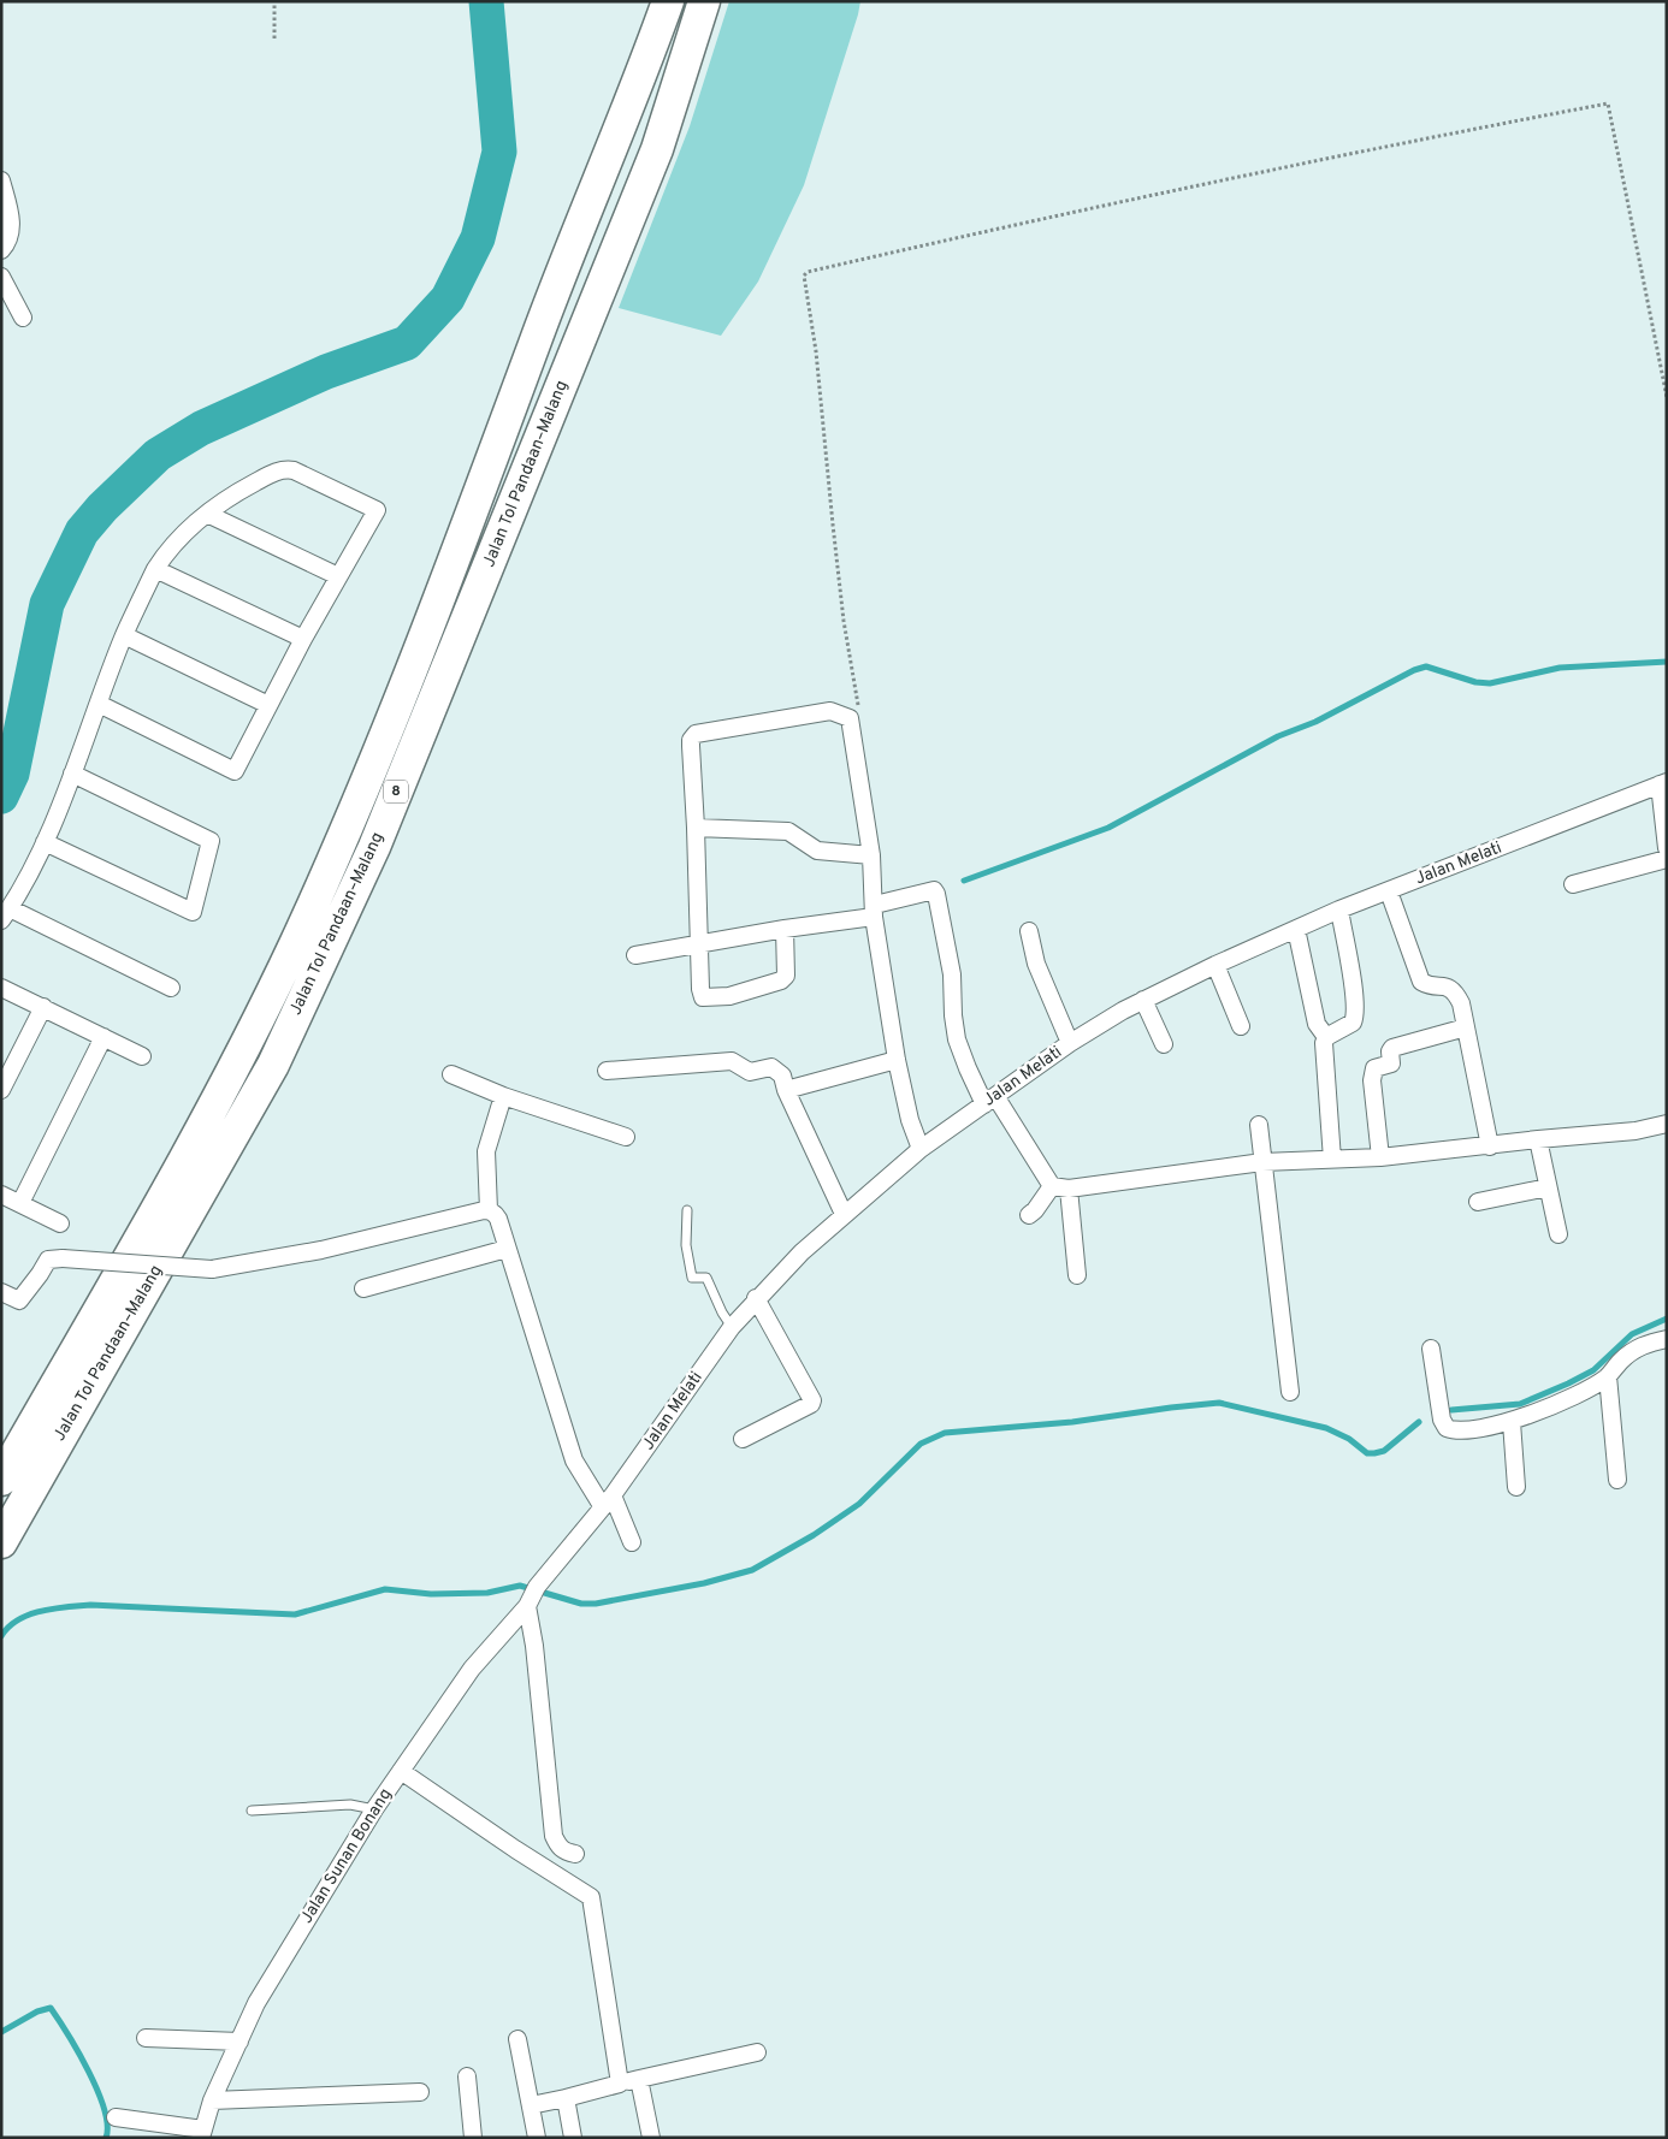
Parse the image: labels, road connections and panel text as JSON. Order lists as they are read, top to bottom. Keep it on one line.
{"streets":{"highway":["Jalan Tol Pandaan–Malang","8"],"street":["Jalan Melati","Jalan Sunan Bonang"]},"crossings":[["Jalan Melati","Jalan Sunan Bonang"]]}
